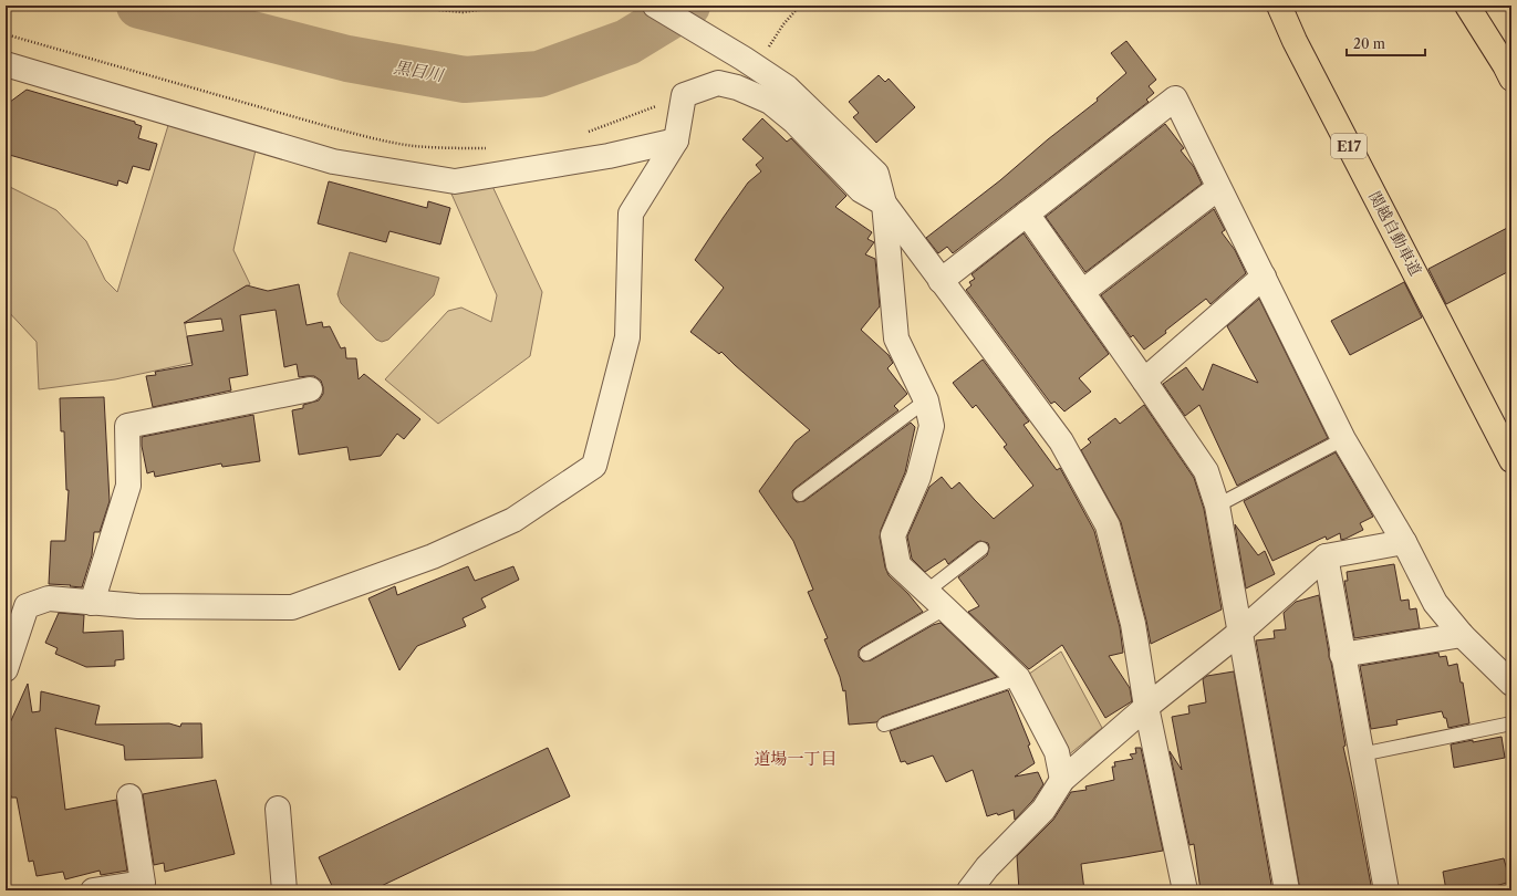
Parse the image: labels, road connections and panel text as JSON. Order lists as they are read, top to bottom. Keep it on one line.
{"streets":{"highway":["E17","関越自動車道"]},"districts":["道場一丁目"],"water":["黒目川"],"scale_bar":"20 m"}
